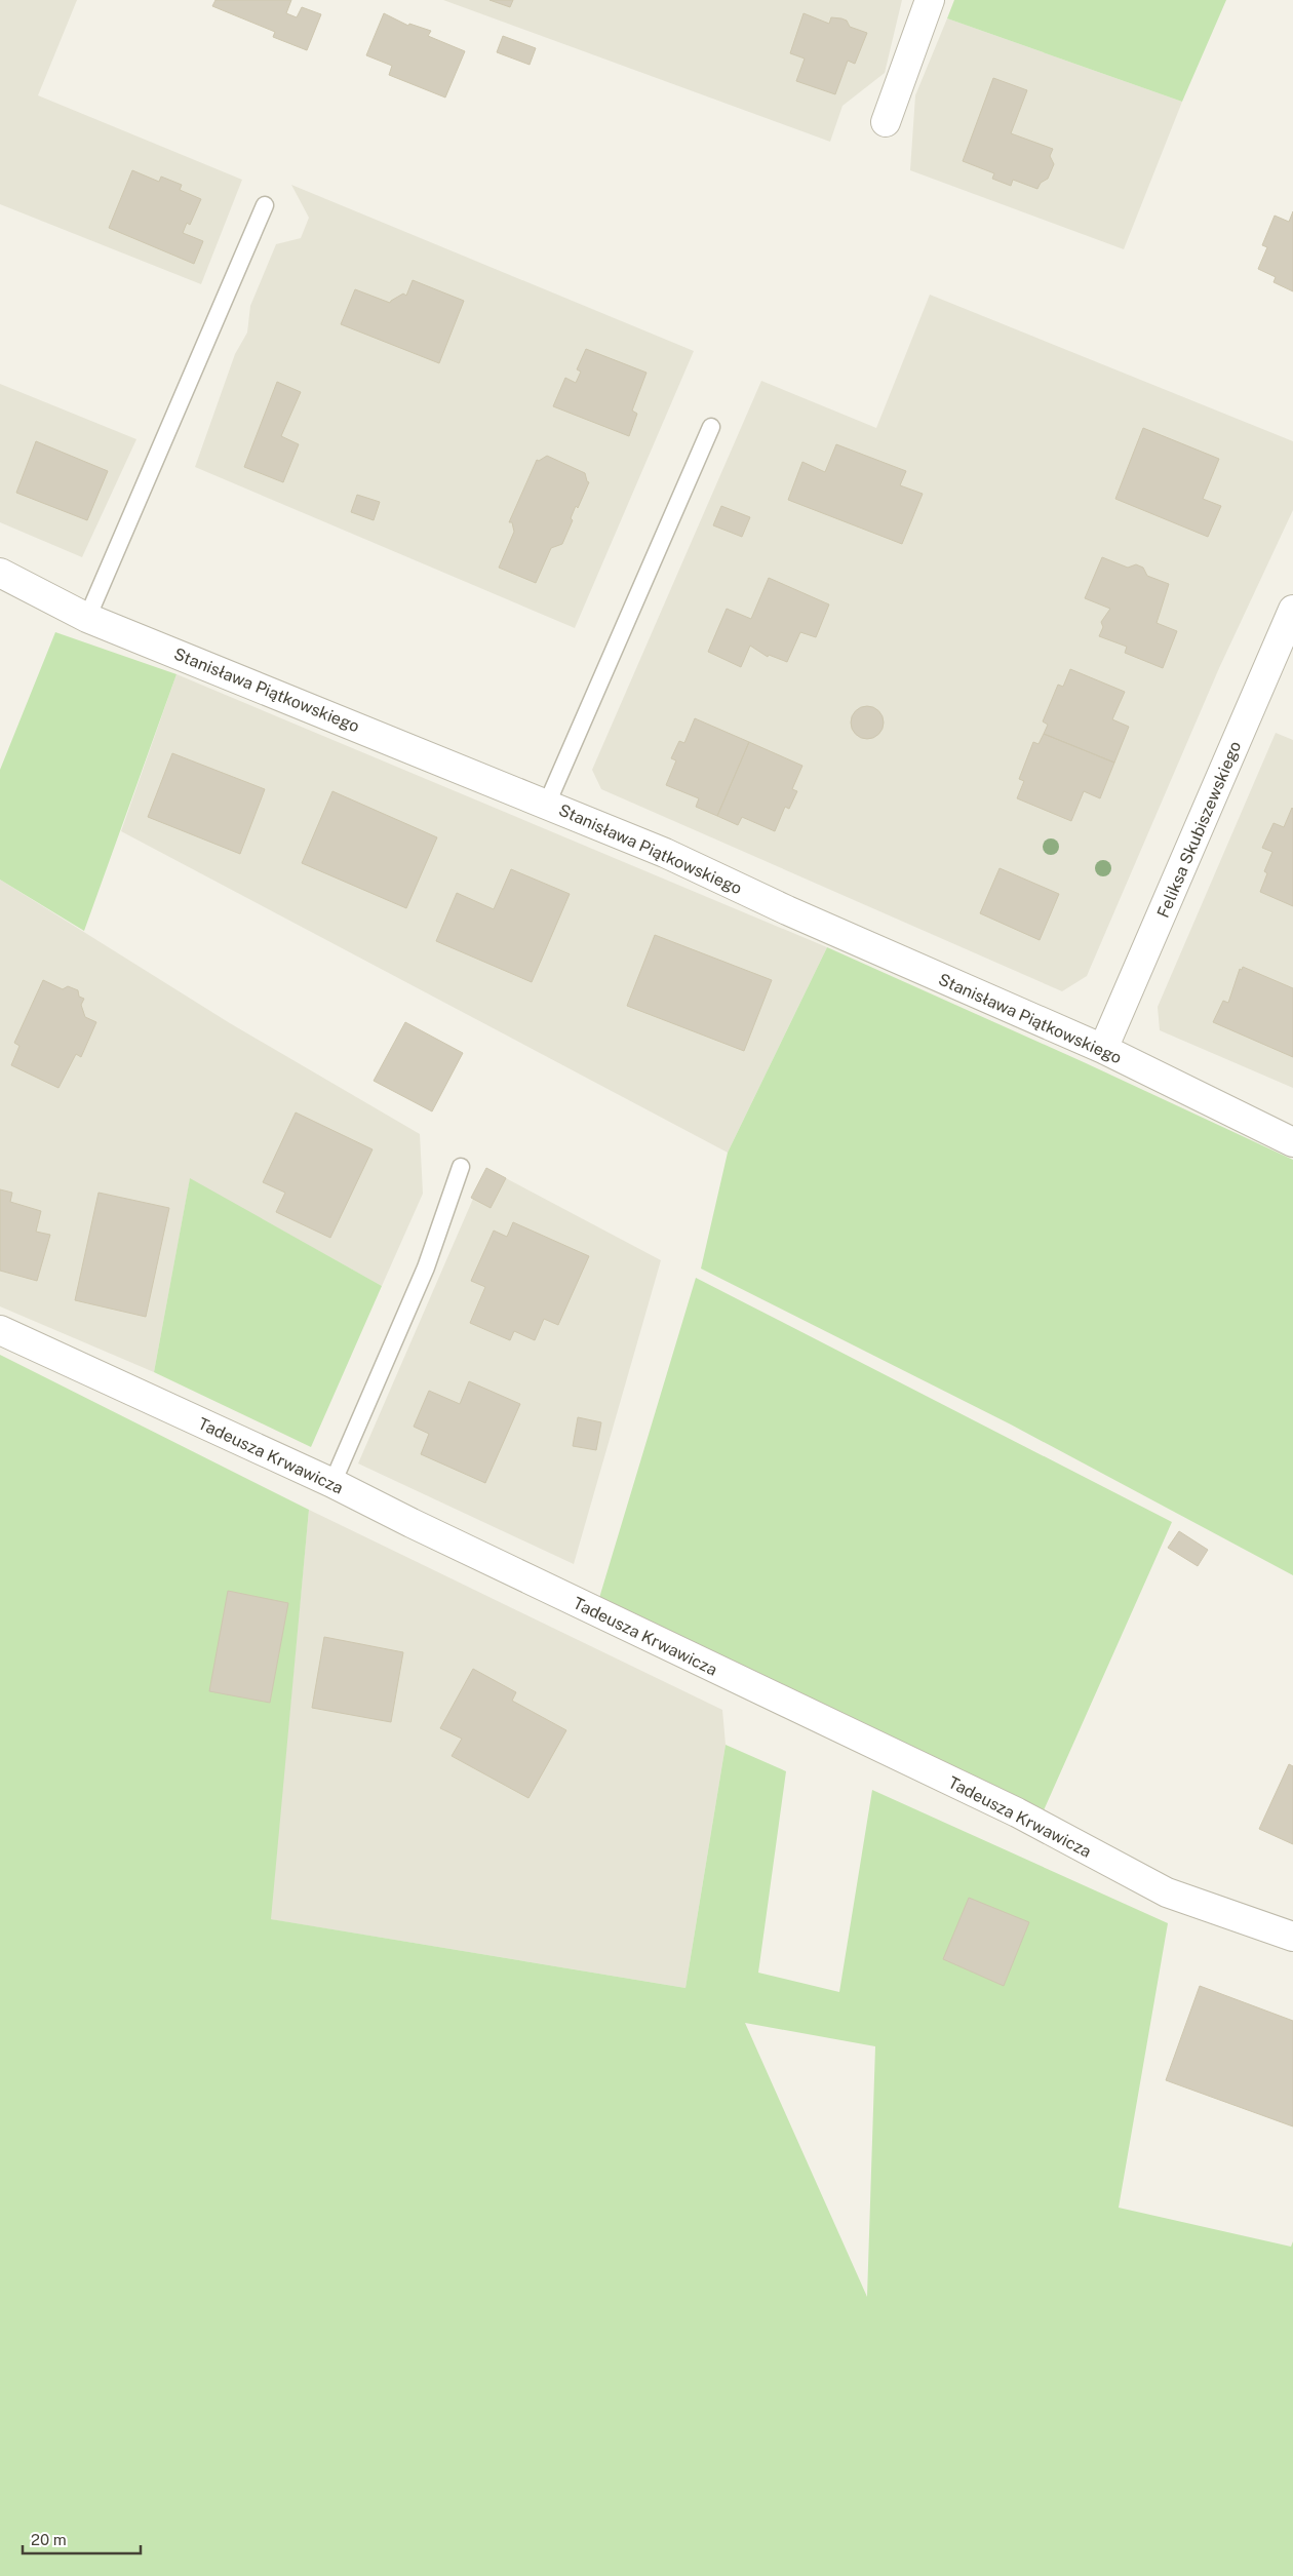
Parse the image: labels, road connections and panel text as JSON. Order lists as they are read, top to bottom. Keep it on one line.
{"streets":{"street":["Stanisława Piątkowskiego","Feliksa Skubiszewskiego","Tadeusza Krwawicza"]},"crossings":[["Stanisława Piątkowskiego","Feliksa Skubiszewskiego"]],"scale_bar":"20 m"}
